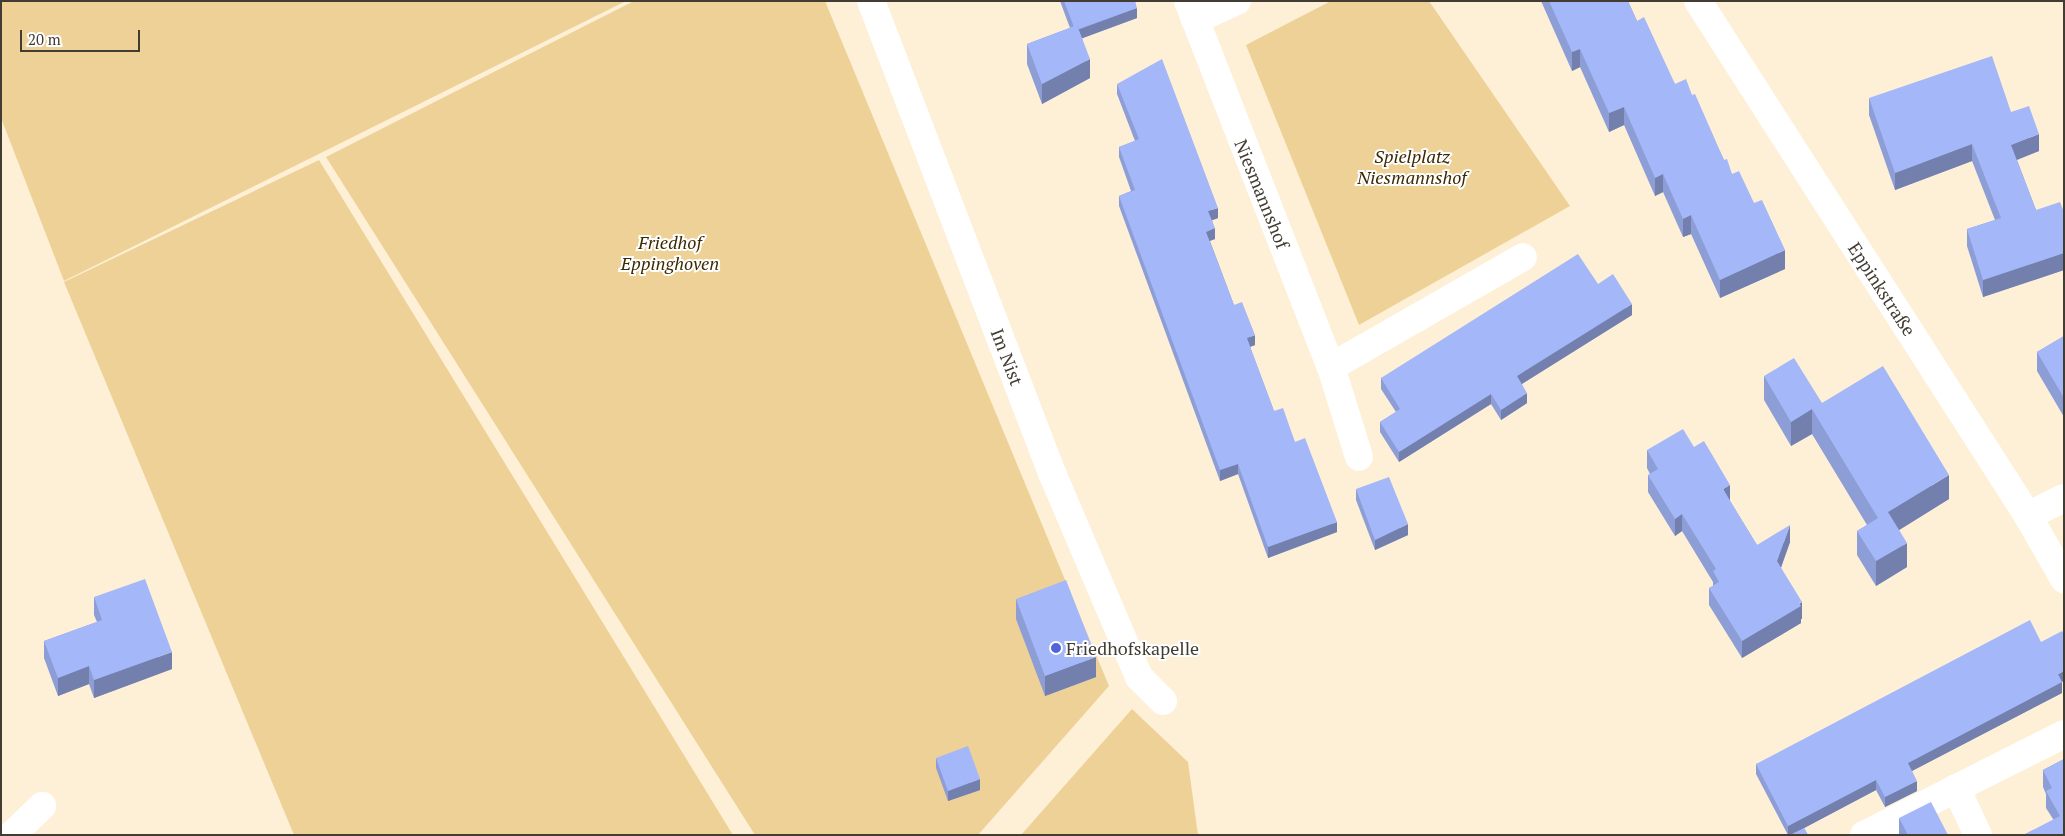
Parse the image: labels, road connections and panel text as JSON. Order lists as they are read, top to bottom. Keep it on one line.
{"streets":{"street":["Niesmannshof","Eppinkstraße","Im Nist"]},"parks":["Spielplatz Niesmannshof","Friedhof Eppinghoven"],"places":["Friedhofskapelle"],"scale_bar":"20 m"}
